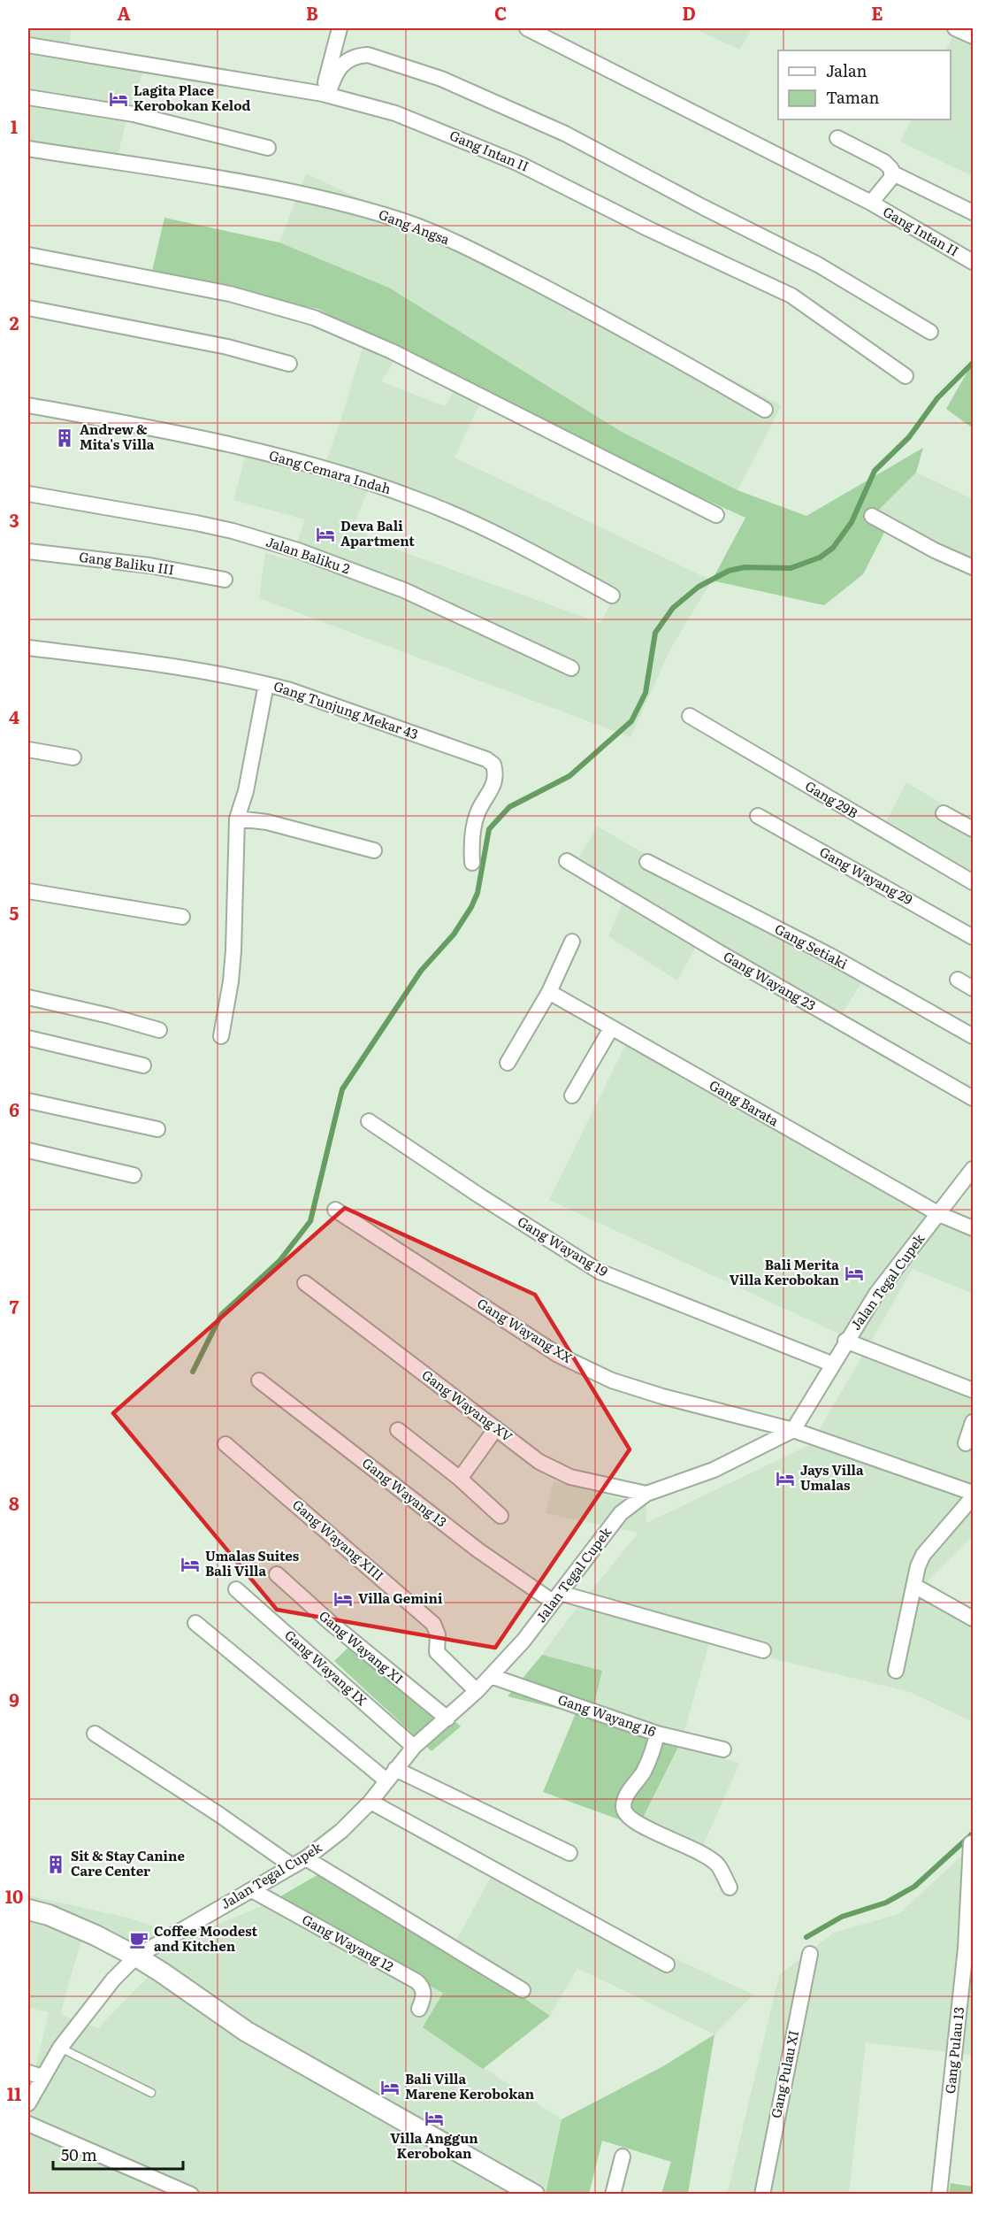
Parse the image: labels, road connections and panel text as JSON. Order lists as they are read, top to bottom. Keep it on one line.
{"streets":{"street":["Gang Intan II","Gang Angsa","Gang Cemara Indah","Jalan Baliku 2","Gang Baliku III","Gang Tunjung Mekar 43","Gang 29B","Gang Wayang 29","Gang Setiaki","Gang Wayang 23","Gang Barata","Gang Wayang 19","Jalan Tegal Cupek","Gang Wayang XX","Gang Wayang XV","Gang Wayang 13","Gang Wayang XIII","Gang Wayang XI","Gang Wayang IX","Gang Wayang 16","Gang Wayang 12","Gang Pulau 13","Gang Pulau XI"]},"crossings":[["Gang Barata","Jalan Tegal Cupek"],["Gang Wayang 19","Jalan Tegal Cupek"],["Jalan Tegal Cupek","Gang Wayang XX"],["Jalan Tegal Cupek","Gang Wayang XV"],["Jalan Tegal Cupek","Gang Wayang 13"],["Jalan Tegal Cupek","Gang Wayang XIII"],["Jalan Tegal Cupek","Gang Wayang XI"],["Jalan Tegal Cupek","Gang Wayang IX"],["Jalan Tegal Cupek","Gang Wayang 16"],["Jalan Tegal Cupek","Gang Wayang 12"]],"places":{"hotel":["Lagita Place Kerobokan Kelod","Deva Bali Apartment","Bali Merita Villa Kerobokan","Jays Villa Umalas","Umalas Suites Bali Villa","Villa Gemini","Bali Villa Marene Kerobokan","Villa Anggun Kerobokan"],"building":["Andrew & Mita's Villa","Sit & Stay Canine Care Center"],"cafe":["Coffee Moodest and Kitchen"]},"legend":["Jalan","Taman"],"scale_bar":"50 m","grid":{"columns":["A","B","C","D","E"],"rows":["1","2","3","4","5","6","7","8","9","10","11"]}}
